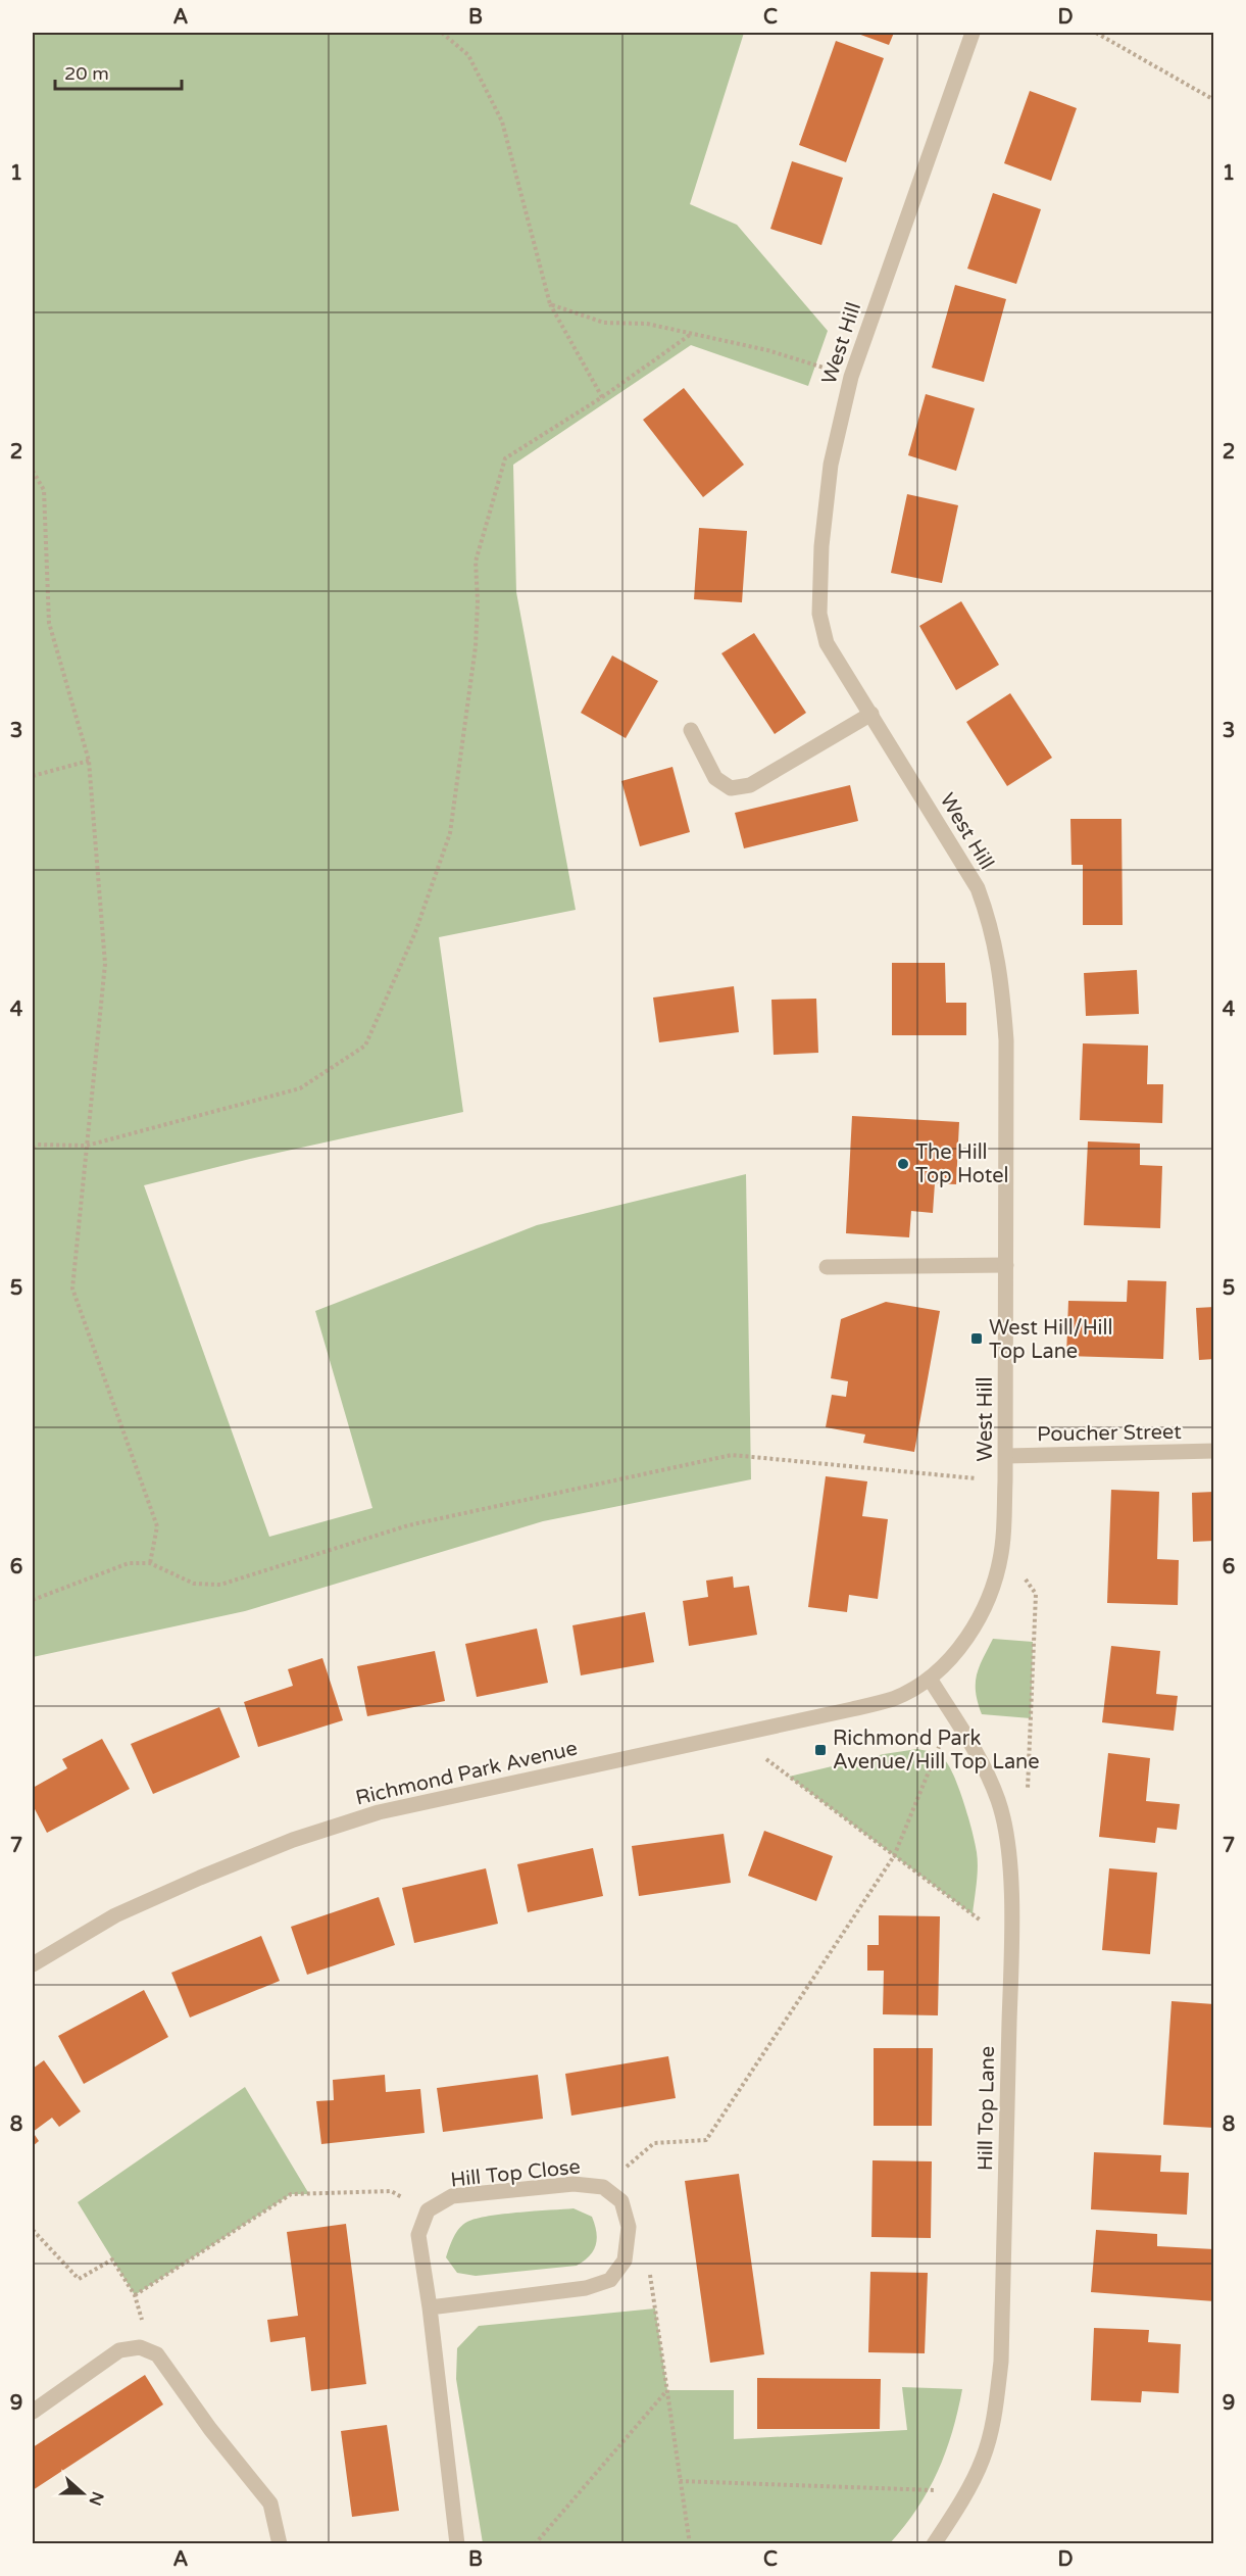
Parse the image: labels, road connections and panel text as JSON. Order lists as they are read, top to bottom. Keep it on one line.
{"streets":{"street":["West Hill","Poucher Street","Richmond Park Avenue","Hill Top Lane","Hill Top Close"]},"crossings":[["West Hill","Poucher Street"],["West Hill","Richmond Park Avenue"],["West Hill","Hill Top Lane"],["Richmond Park Avenue","Hill Top Lane"]],"places":{"other":["The Hill Top Hotel"],"transit":["West Hill/Hill Top Lane","Richmond Park Avenue/Hill Top Lane"]},"scale_bar":"20 m","north":"right","grid":{"columns":["A","B","C","D"],"rows":["1","2","3","4","5","6","7","8","9"]}}
